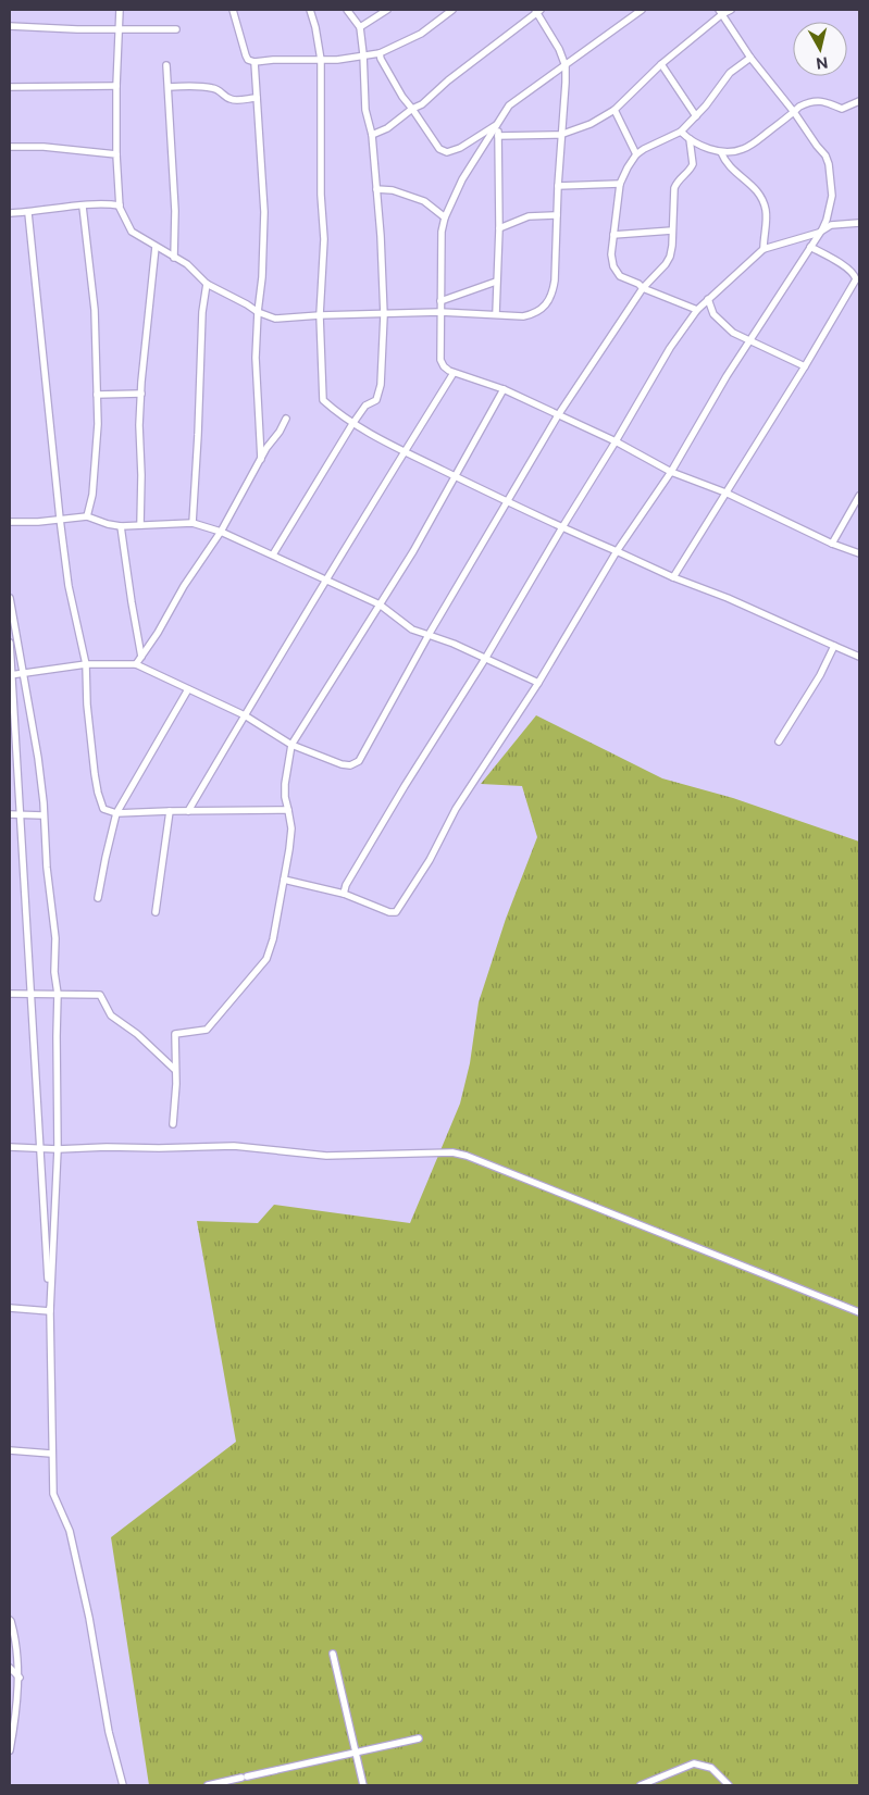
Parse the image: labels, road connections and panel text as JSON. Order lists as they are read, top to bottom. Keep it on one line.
{"north":"bottom"}
